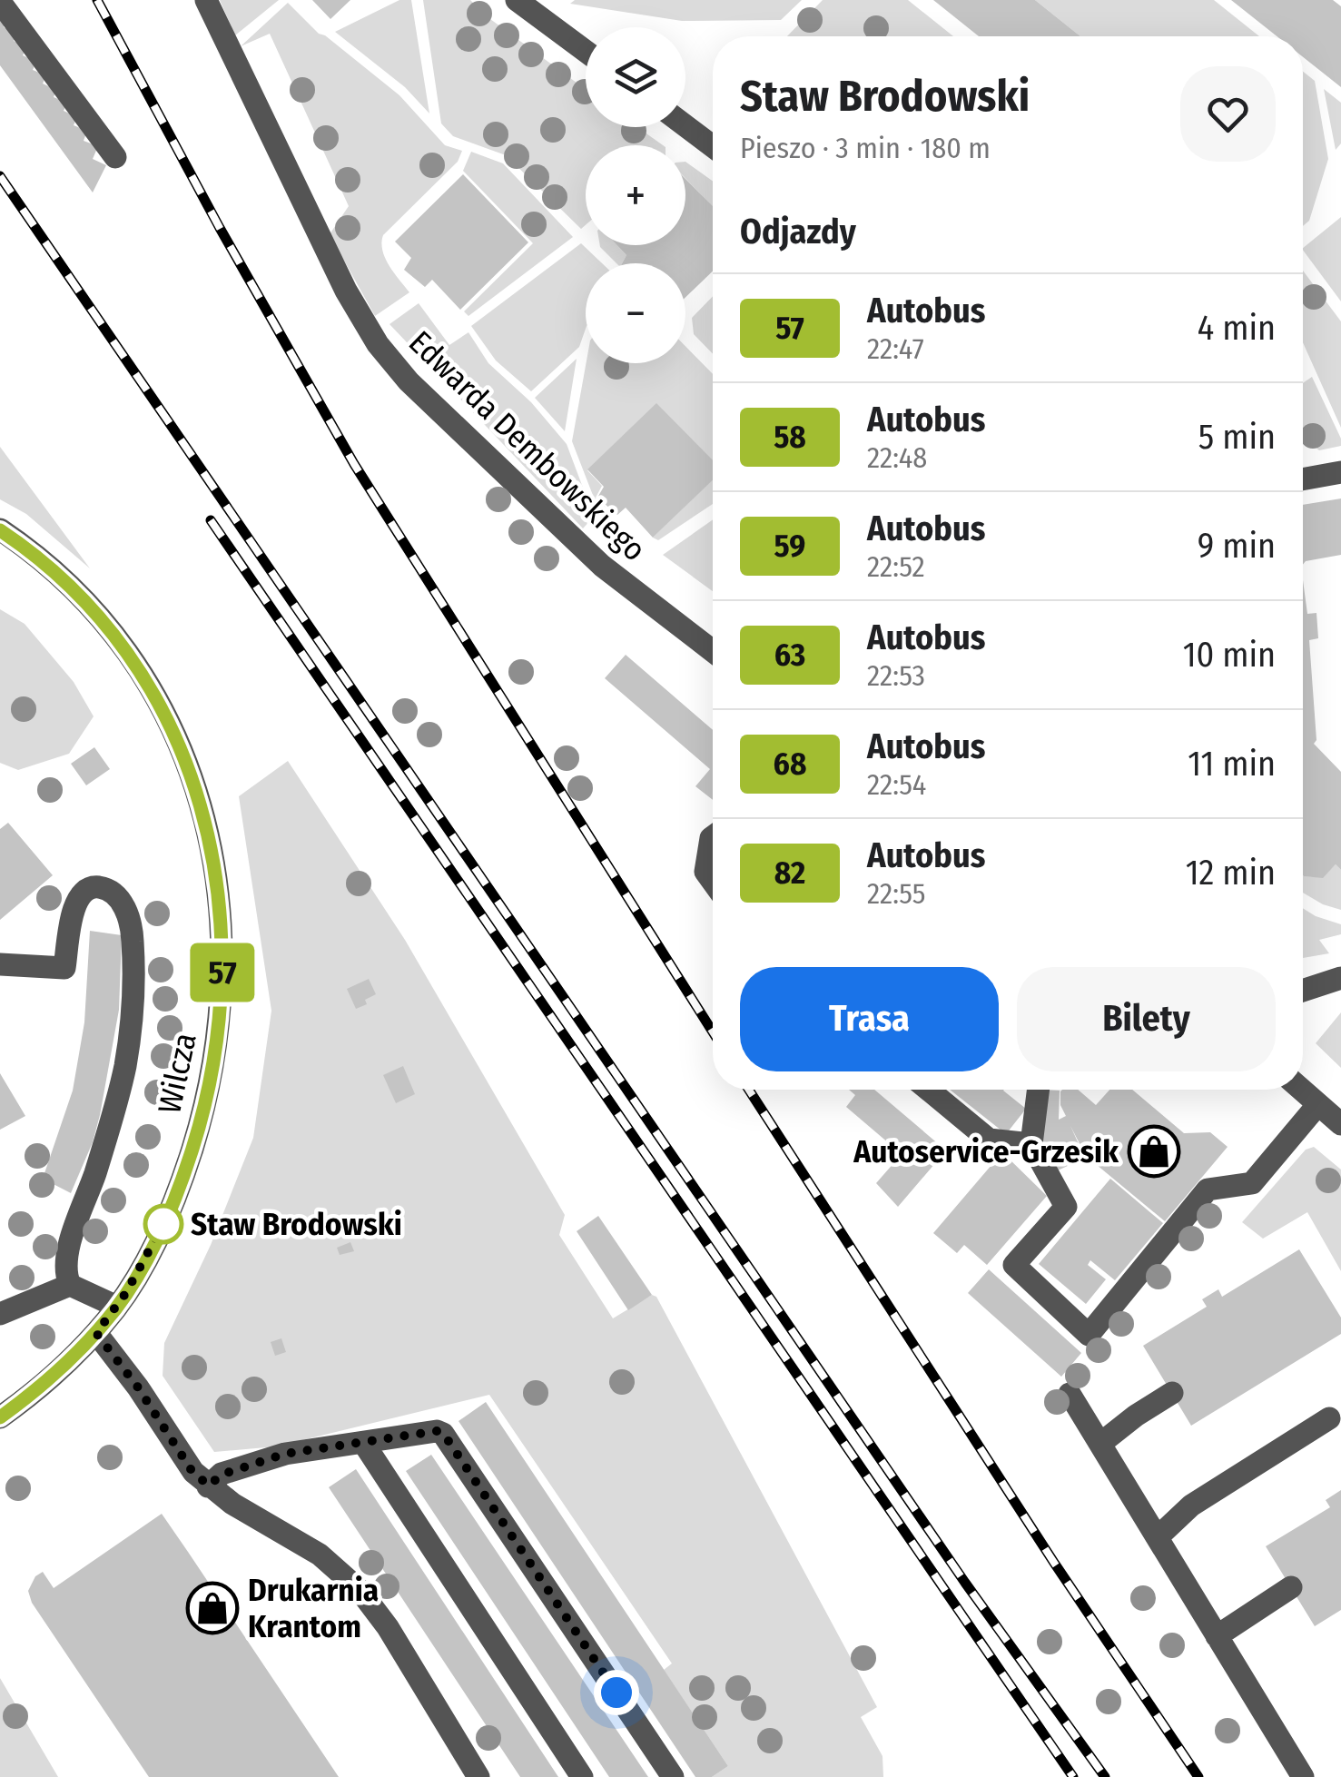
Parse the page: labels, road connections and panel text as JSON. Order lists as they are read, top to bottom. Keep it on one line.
{"streets":{"street":["Edwarda Dembowskiego","Wilcza"]},"places":{"shop":["Autoservice-Grzesik","Drukarnia Krantom"],"other":["Staw Brodowski"]},"lines":["bus line 57"],"page":{"on_map":"57","map_buttons":["+","−"],"heading":[["Staw Brodowski","Pieszo · 3 min · 180 m"],"Odjazdy"],"list":[{"mark":"57","name":"Autobus","note":"22:47","value":"4 min"},{"mark":"58","name":"Autobus","note":"22:48","value":"5 min"},{"mark":"59","name":"Autobus","note":"22:52","value":"9 min"},{"mark":"63","name":"Autobus","note":"22:53","value":"10 min"},{"mark":"68","name":"Autobus","note":"22:54","value":"11 min"},{"mark":"82","name":"Autobus","note":"22:55","value":"12 min"}],"buttons":["Trasa","Bilety"]}}
